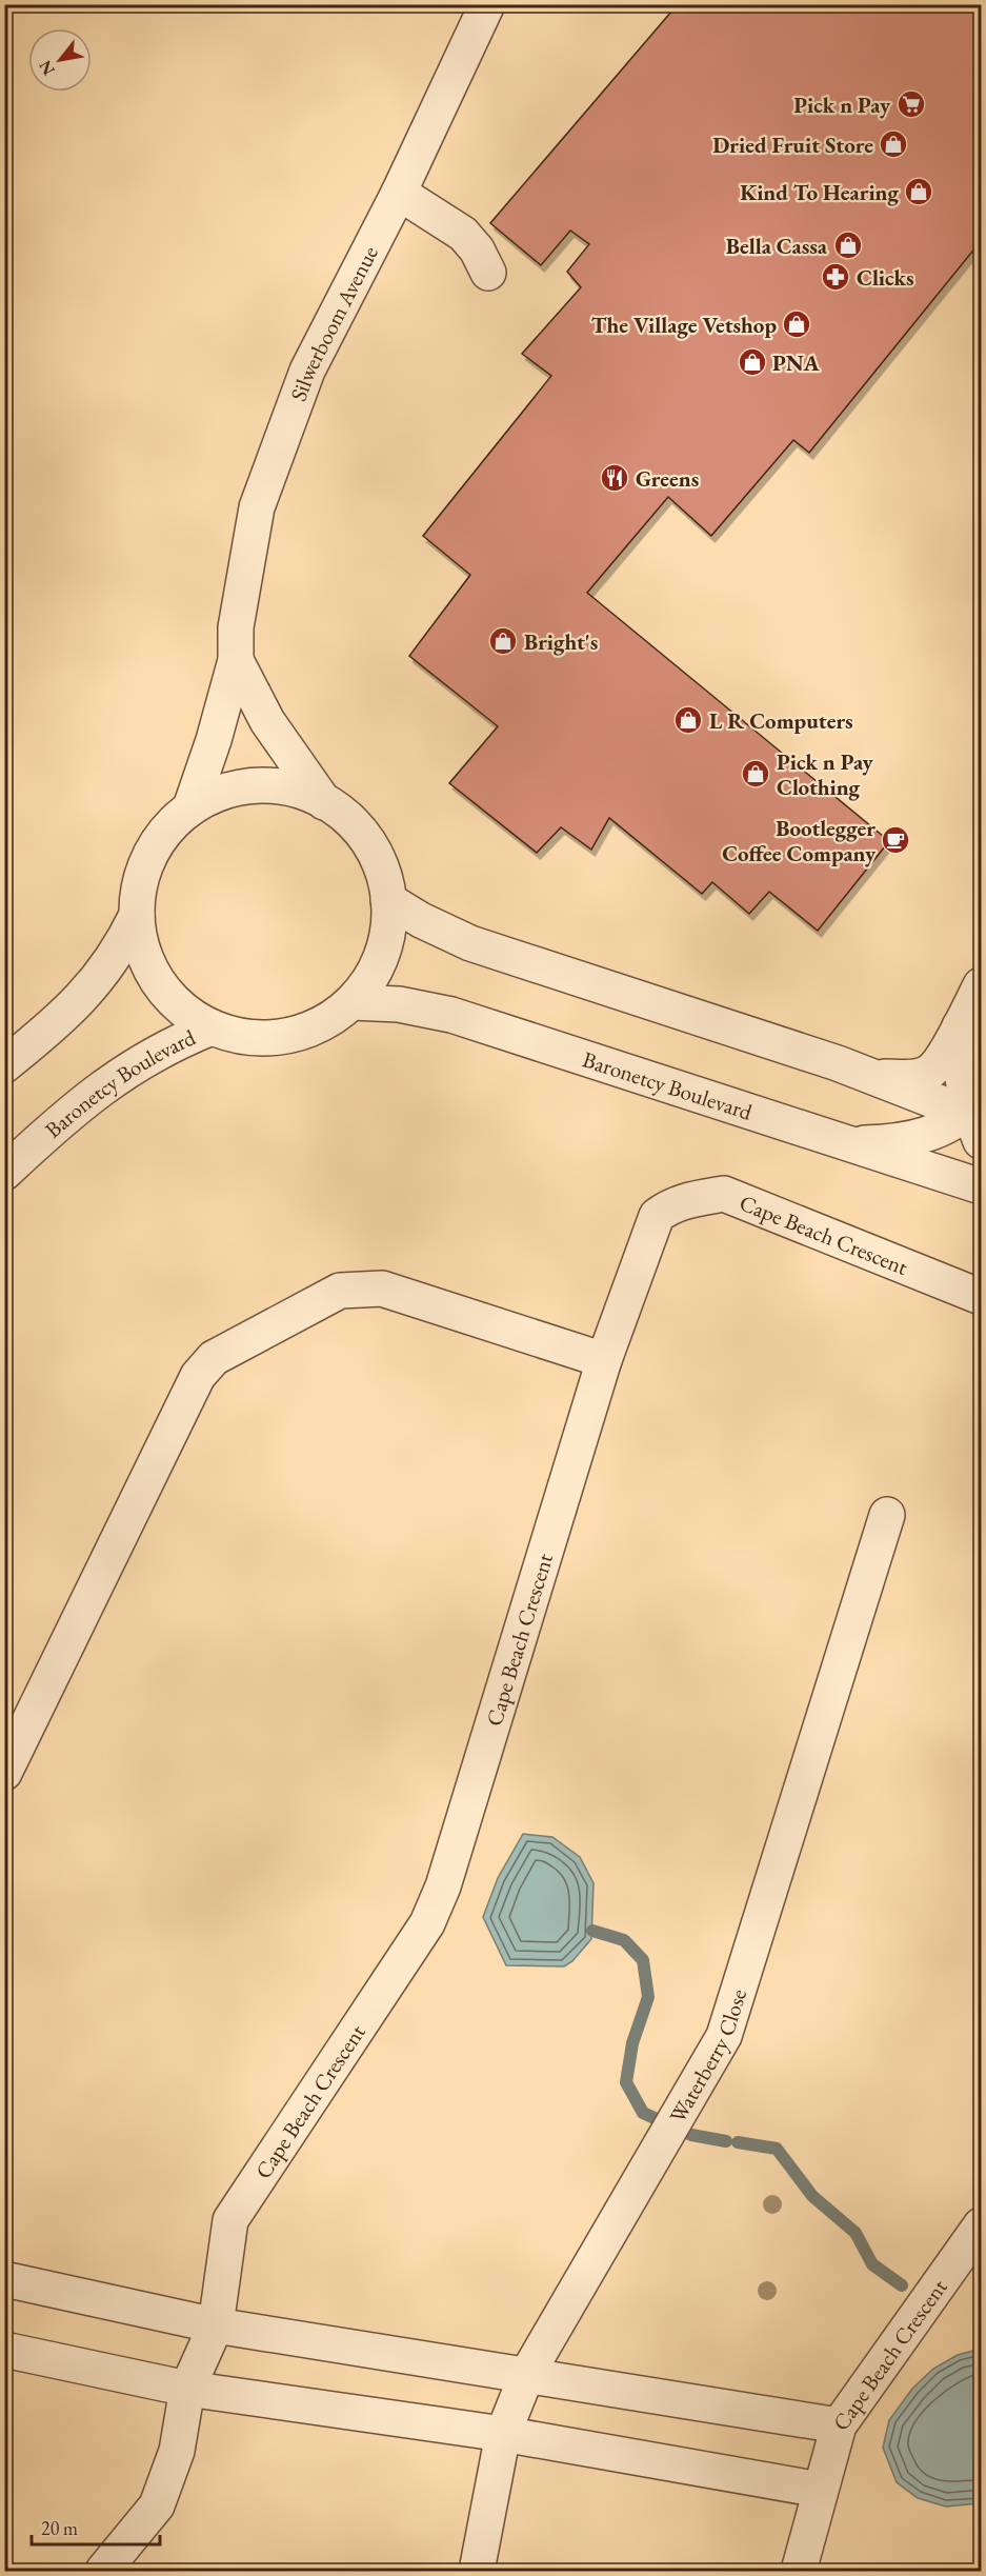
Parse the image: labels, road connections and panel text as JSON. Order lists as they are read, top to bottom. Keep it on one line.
{"streets":{"street":["Silwerboom Avenue","Baronetcy Boulevard","Cape Beach Crescent","Waterberry Close"]},"places":{"supermarket":["Pick n Pay"],"shop":["Dried Fruit Store","Kind To Hearing","Bella Cassa","The Village Vetshop","PNA","Bright's","L R Computers","Pick n Pay Clothing"],"pharmacy":["Clicks"],"restaurant":["Greens"],"cafe":["Bootlegger Coffee Company"]},"scale_bar":"20 m","north":"bottom left"}
